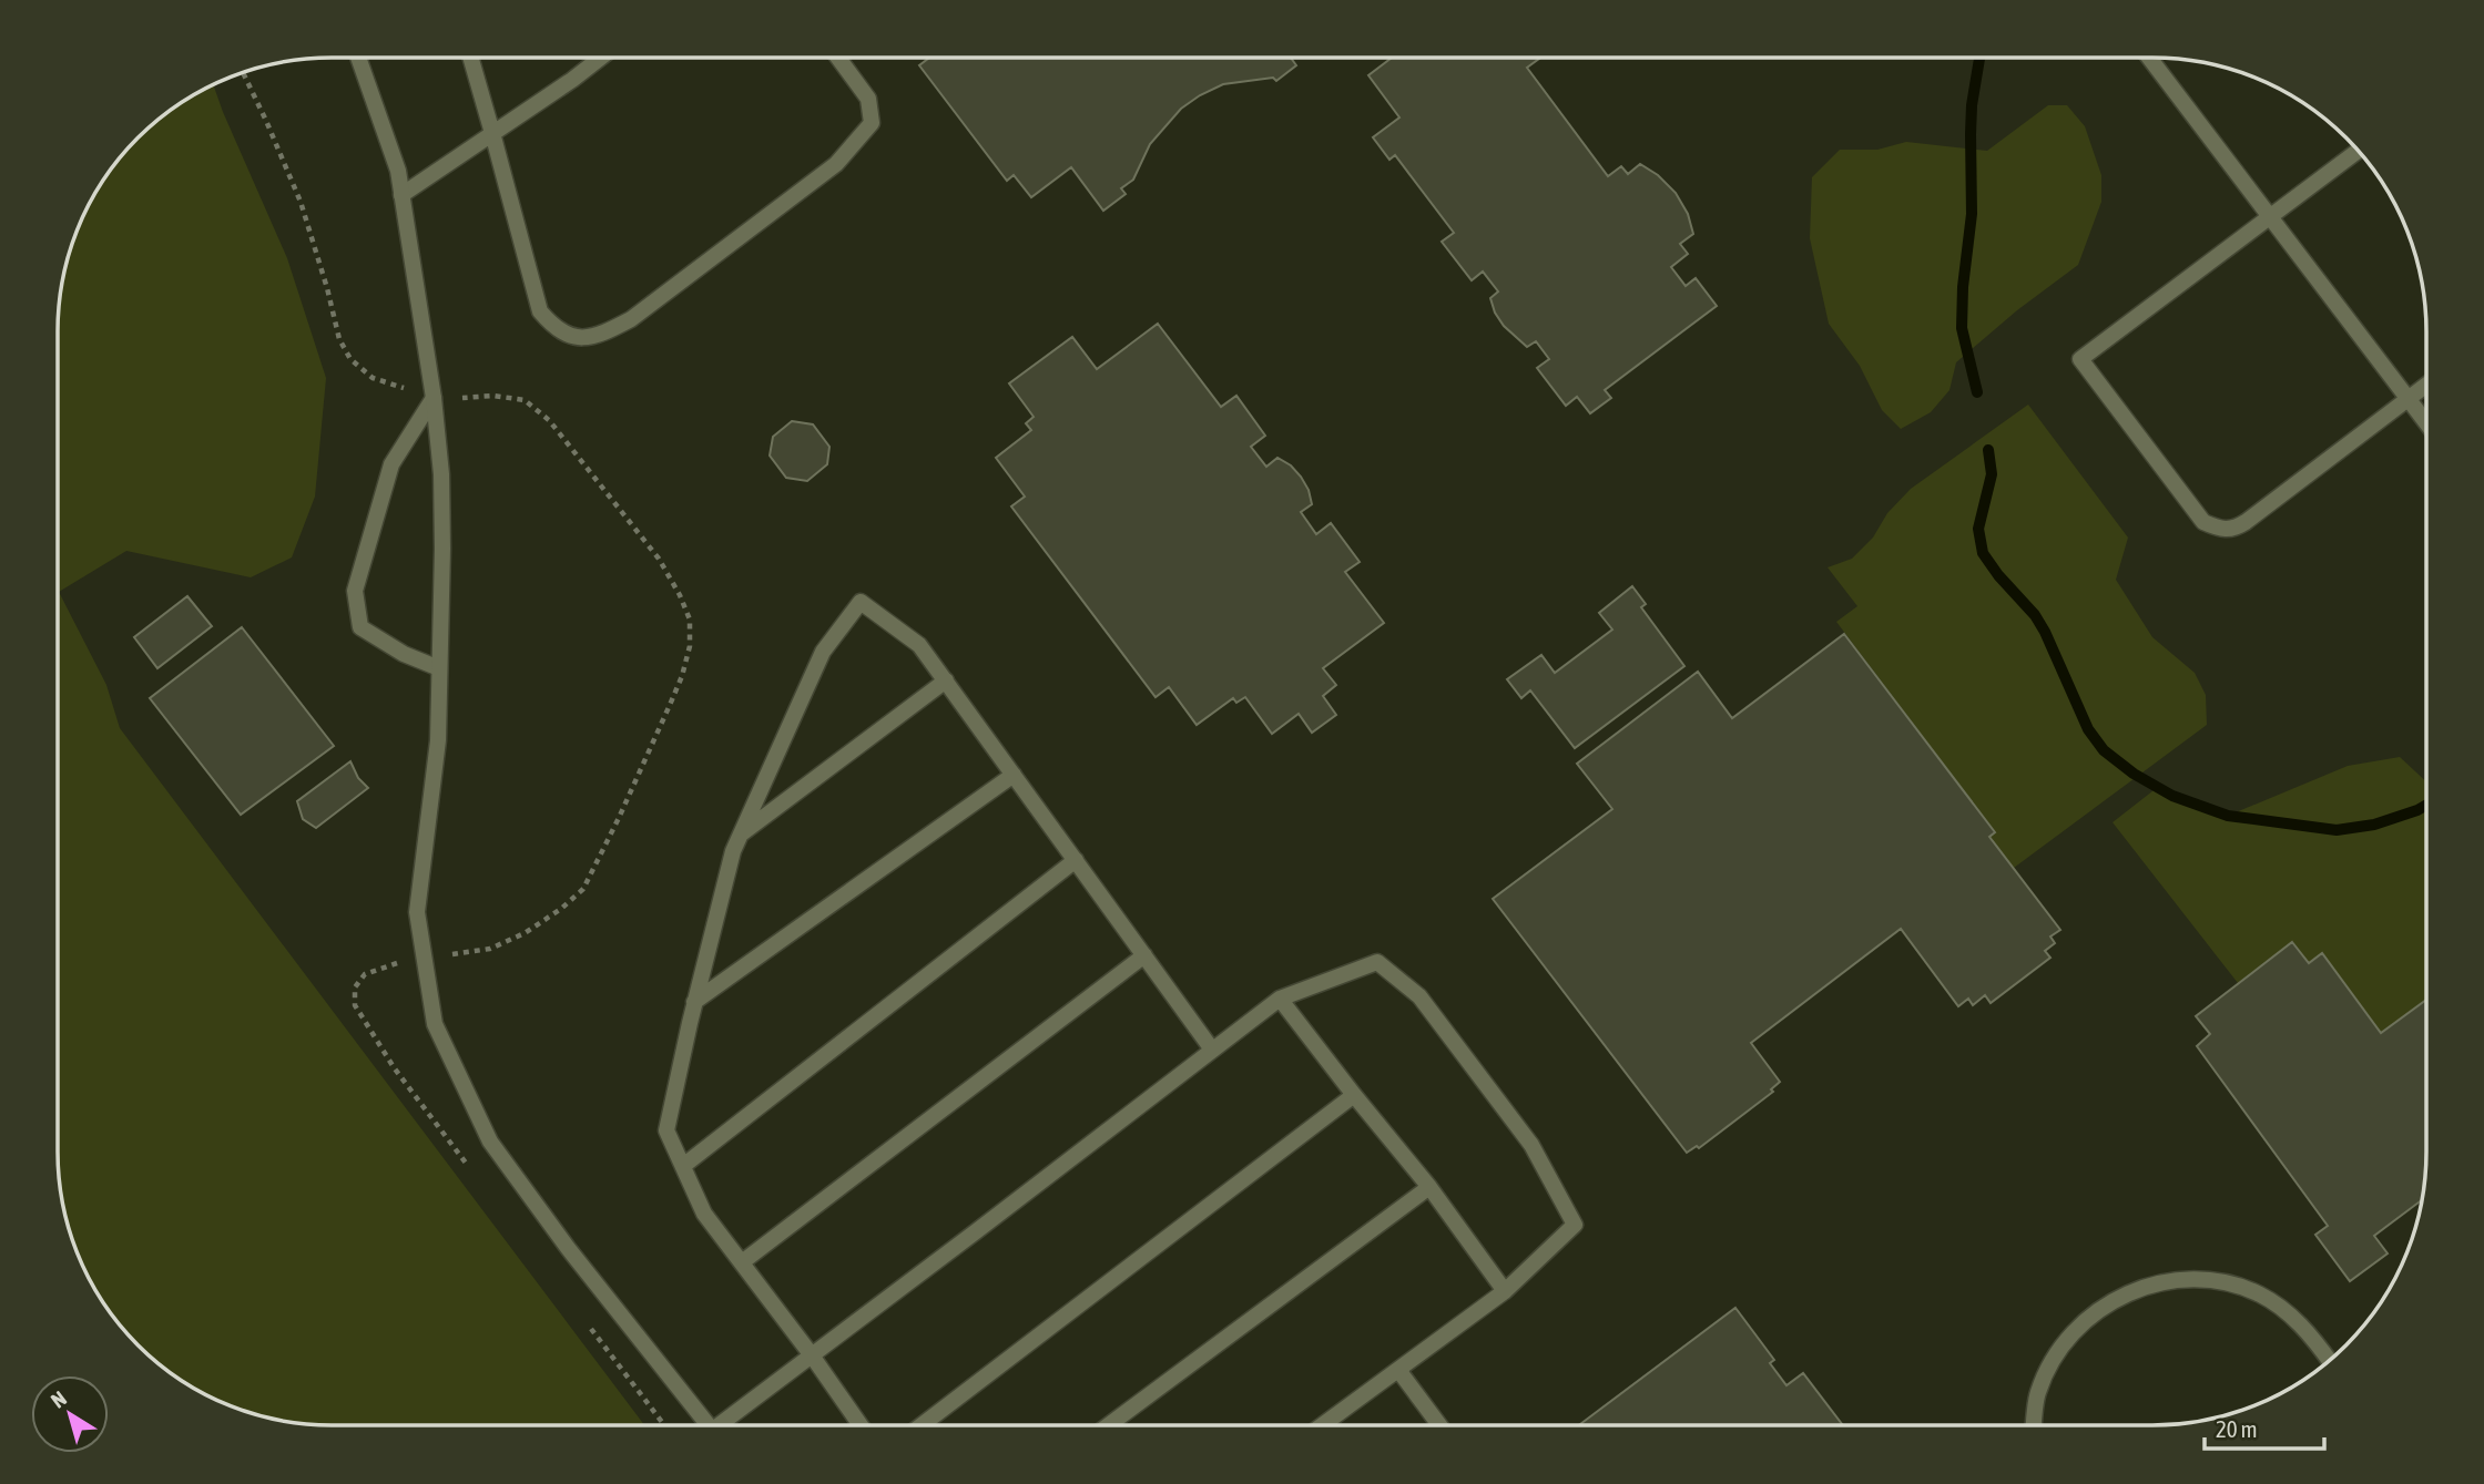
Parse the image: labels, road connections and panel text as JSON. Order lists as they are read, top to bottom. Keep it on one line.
{"scale_bar":"20 m","north":"top left"}
